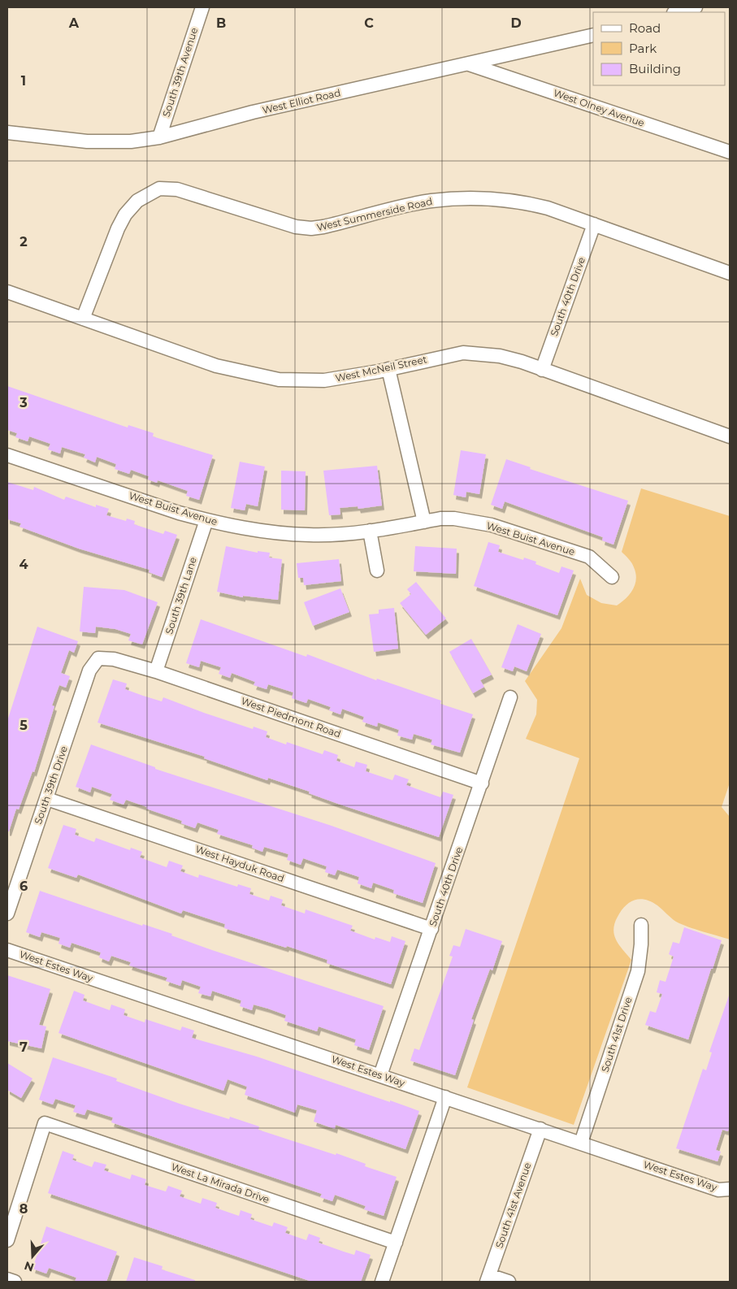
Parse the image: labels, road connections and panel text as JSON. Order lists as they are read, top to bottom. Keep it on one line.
{"streets":{"street":["South 39th Avenue","West Elliot Road","West Olney Avenue","West Summerside Road","South 40th Drive","West McNeil Street","West Buist Avenue","South 39th Lane","West Piedmont Road","South 39th Drive","West Hayduk Road","West Estes Way","South 41st Drive","West La Mirada Drive","South 41st Avenue"]},"crossings":[["South 39th Avenue","West Elliot Road"],["West Elliot Road","West Olney Avenue"],["West Summerside Road","South 40th Drive"],["West Summerside Road","West McNeil Street"],["South 40th Drive","West McNeil Street"],["South 40th Drive","West Piedmont Road"],["South 40th Drive","West Hayduk Road"],["South 40th Drive","West Estes Way"],["West Buist Avenue","South 39th Lane"],["South 39th Lane","West Piedmont Road"],["West Piedmont Road","South 39th Drive"],["South 39th Drive","West Hayduk Road"],["West Estes Way","South 41st Drive"],["West Estes Way","South 41st Avenue"]],"legend":["Road","Park","Building"],"north":"bottom","grid":{"columns":["A","B","C","D"],"rows":["1","2","3","4","5","6","7","8"]}}
